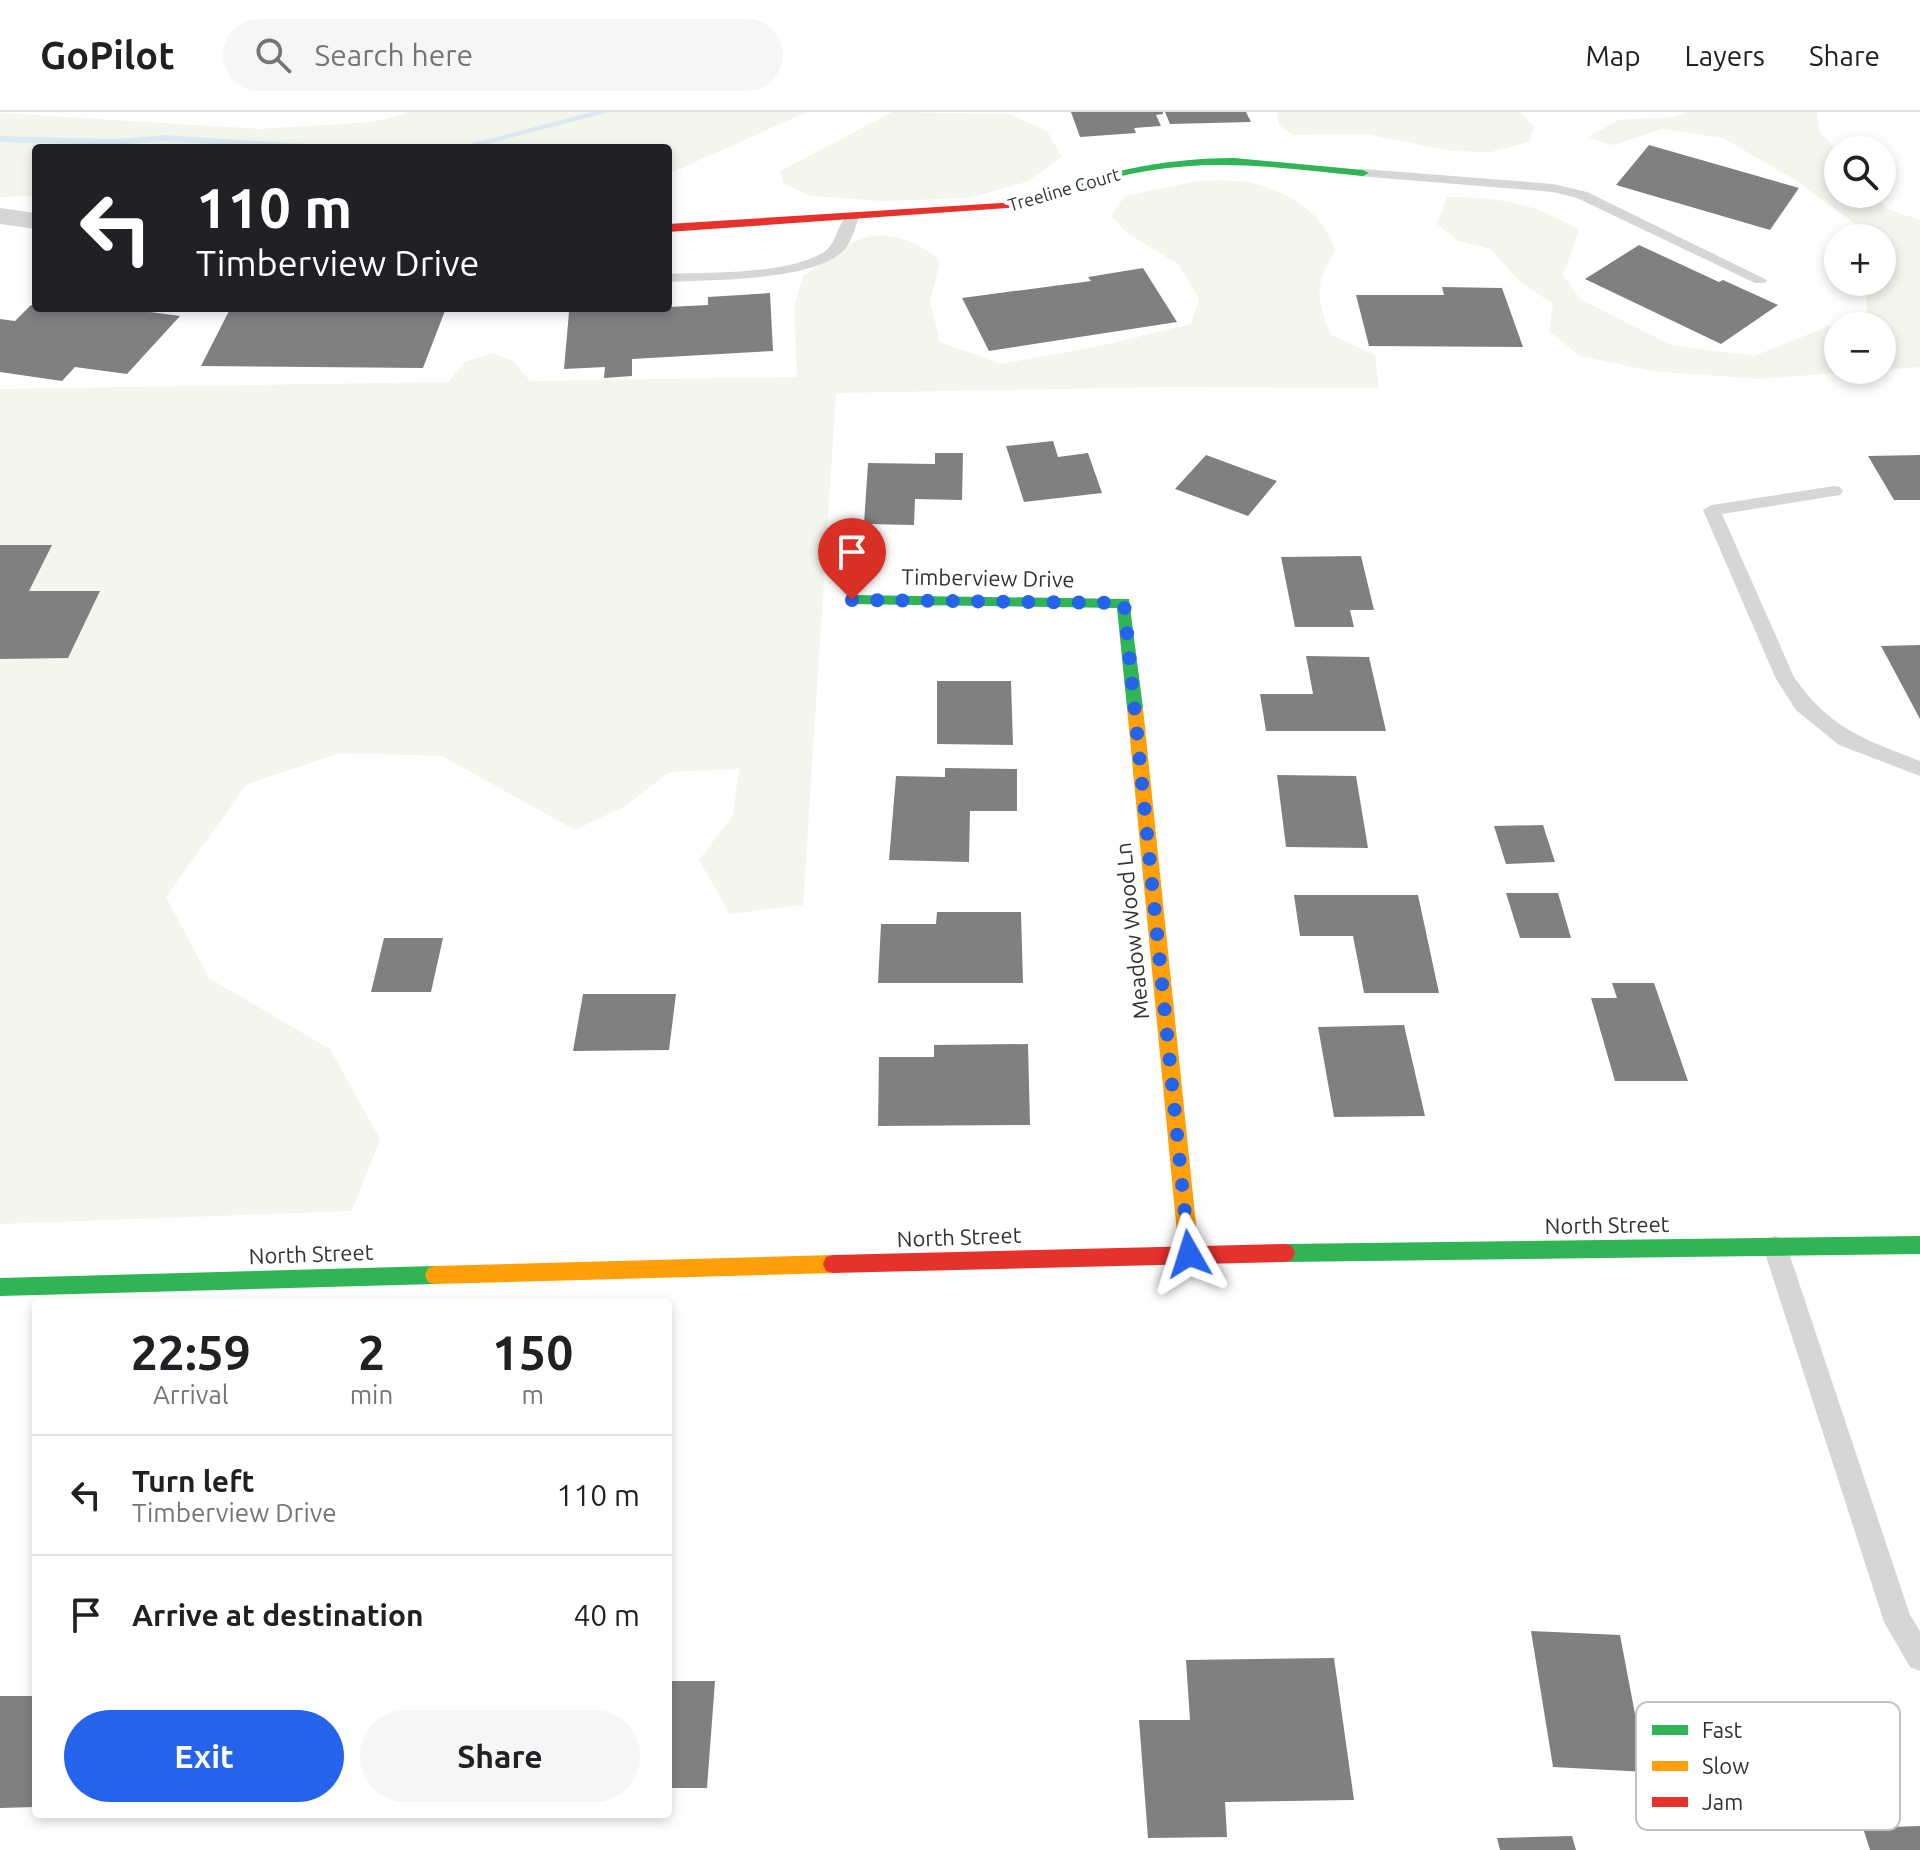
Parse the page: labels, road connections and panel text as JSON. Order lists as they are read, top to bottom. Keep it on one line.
{"streets":{"street":["Treeline Court","Timberview Drive","Meadow Wood Ln","North Street"]},"crossings":[["Timberview Drive","Meadow Wood Ln"],["Meadow Wood Ln","North Street"]],"legend":["Fast","Slow","Jam"],"page":{"header":"GoPilot","search":"Search here","nav":["Map","Layers","Share"],"map_buttons":["+","−"],"turn":["110 m","Timberview Drive"],"eta":["22:59","Arrival","2","min","150","m"],"list":[{"name":"Turn left","note":"Timberview Drive","value":"110 m"},{"name":"Arrive at destination","value":"40 m"}],"buttons":["Exit","Share"]}}
